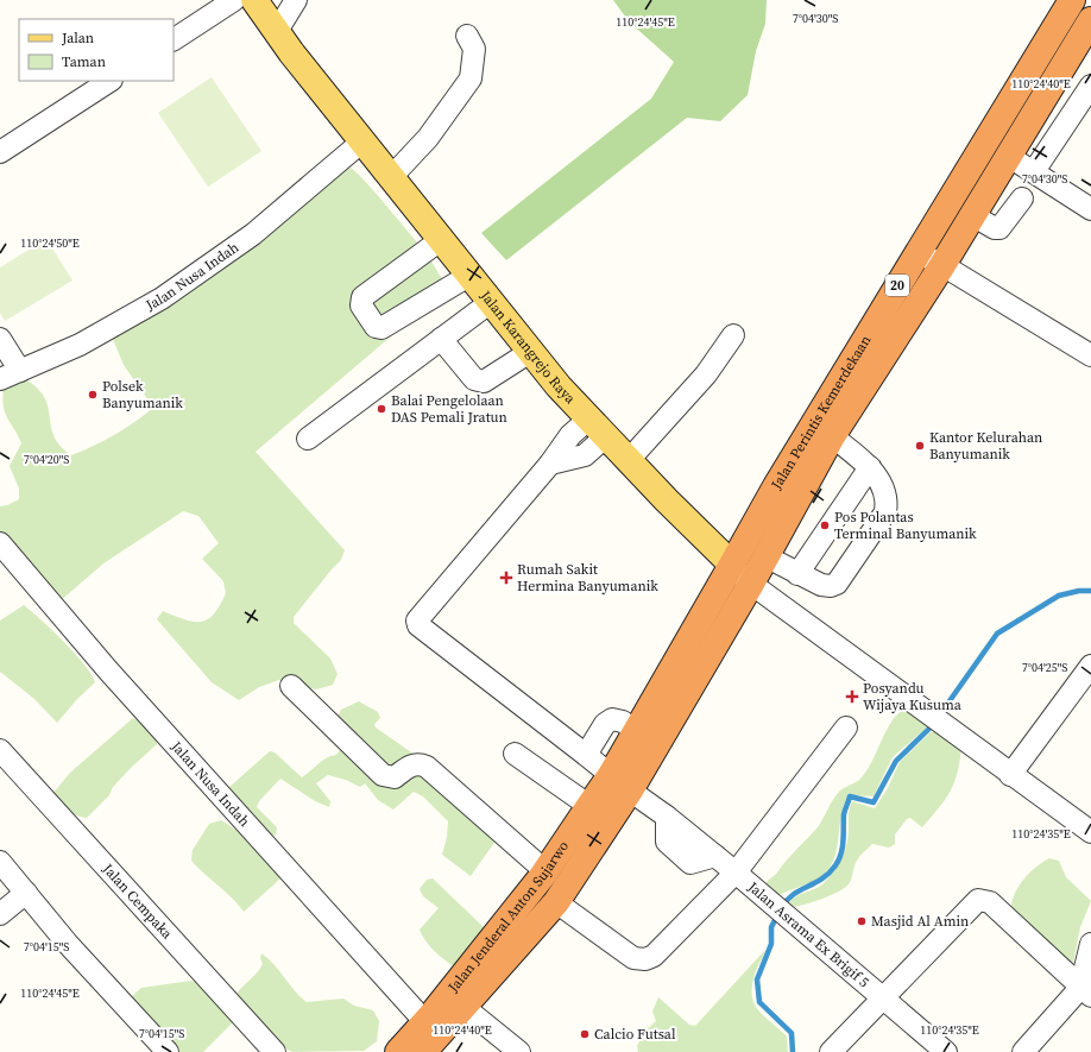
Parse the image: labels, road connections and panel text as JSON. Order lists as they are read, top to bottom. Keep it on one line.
{"streets":{"highway":["20","Jalan Perintis Kemerdekaan","Jalan Jenderal Anton Sujarwo"],"main road":["Jalan Karangrejo Raya"],"street":["Jalan Nusa Indah","Jalan Cempaka","Jalan Asrama Ex Brigif 5"]},"crossings":[["Jalan Nusa Indah","Jalan Karangrejo Raya"],["Jalan Nusa Indah","Jalan Jenderal Anton Sujarwo"],["Jalan Karangrejo Raya","Jalan Perintis Kemerdekaan"],["Jalan Karangrejo Raya","Jalan Jenderal Anton Sujarwo"],["Jalan Karangrejo Raya","Jalan Asrama Ex Brigif 5"],["Jalan Perintis Kemerdekaan","Jalan Jenderal Anton Sujarwo"],["Jalan Jenderal Anton Sujarwo","Jalan Asrama Ex Brigif 5"]],"places":{"other":["Polsek Banyumanik","Balai Pengelolaan DAS Pemali Jratun","Kantor Kelurahan Banyumanik","Pos Polantas Terminal Banyumanik","Masjid Al Amin","Calcio Futsal"],"health":["Rumah Sakit Hermina Banyumanik","Posyandu Wijaya Kusuma"]},"legend":["Jalan","Taman"],"coordinates":["7°04'30\"S","110°24'45\"E","110°24'40\"E","110°24'50\"E","7°04'20\"S","7°04'25\"S","110°24'35\"E","7°04'15\"S"]}
